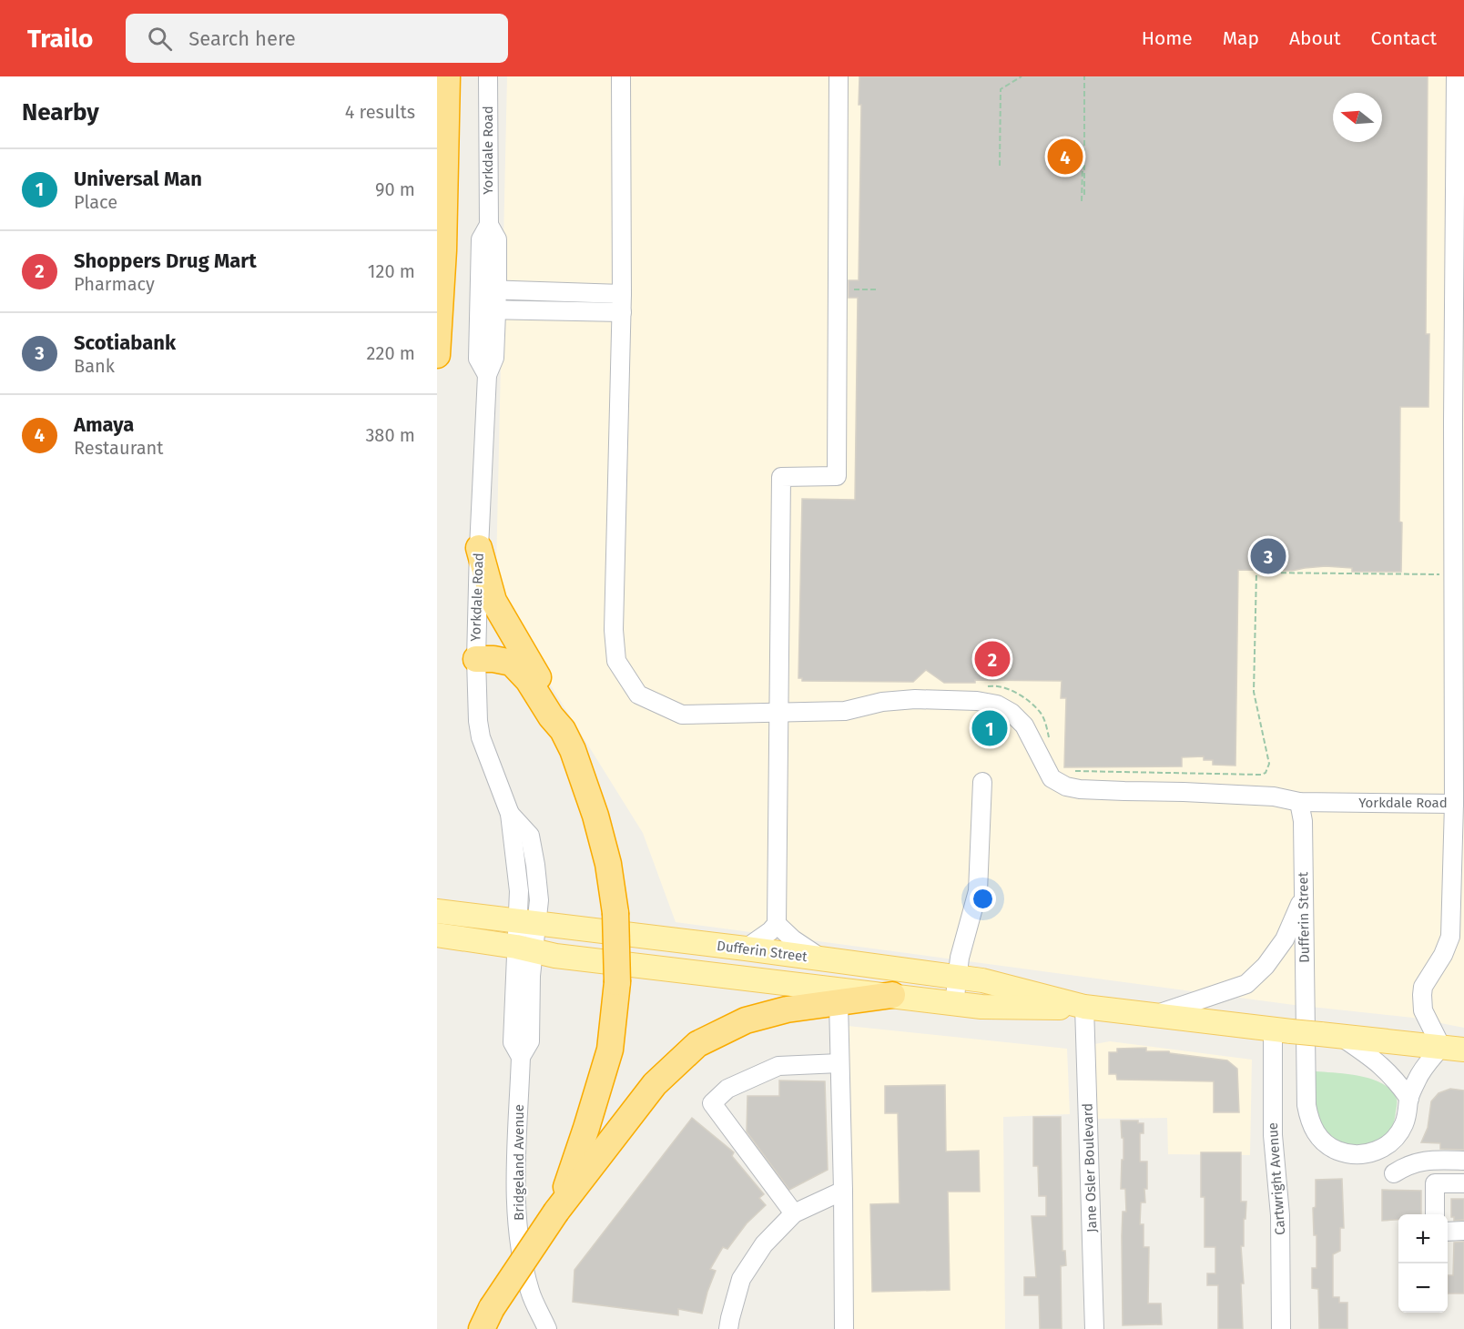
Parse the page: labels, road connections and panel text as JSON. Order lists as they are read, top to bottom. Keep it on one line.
{"streets":{"main road":["Dufferin Street"],"street":["Yorkdale Road","Bridgeland Avenue","Jane Osler Boulevard","Cartwright Avenue"]},"crossings":[["Yorkdale Road","Dufferin Street"],["Yorkdale Road","Bridgeland Avenue"],["Dufferin Street","Bridgeland Avenue"],["Dufferin Street","Jane Osler Boulevard"],["Dufferin Street","Cartwright Avenue"]],"north":"left","page":{"header":"Trailo","search":"Search here","nav":["Home","Map","About","Contact"],"heading":["Nearby","4 results"],"pins":["4","3","2","1"],"list":[{"mark":"1","name":"Universal Man","note":"Place","value":"90 m"},{"mark":"2","name":"Shoppers Drug Mart","note":"Pharmacy","value":"120 m"},{"mark":"3","name":"Scotiabank","note":"Bank","value":"220 m"},{"mark":"4","name":"Amaya","note":"Restaurant","value":"380 m"}],"map_buttons":["+","−"]}}
